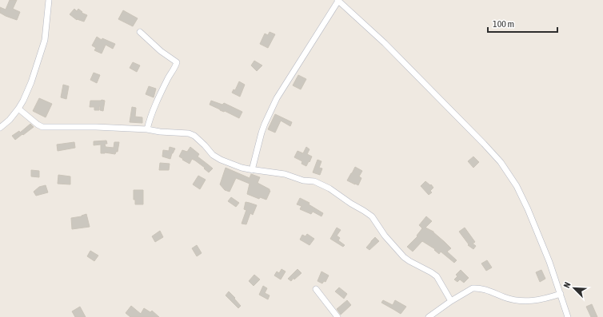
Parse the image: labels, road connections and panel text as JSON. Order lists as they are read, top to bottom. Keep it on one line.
{"scale_bar":"100 m","north":"top left"}
